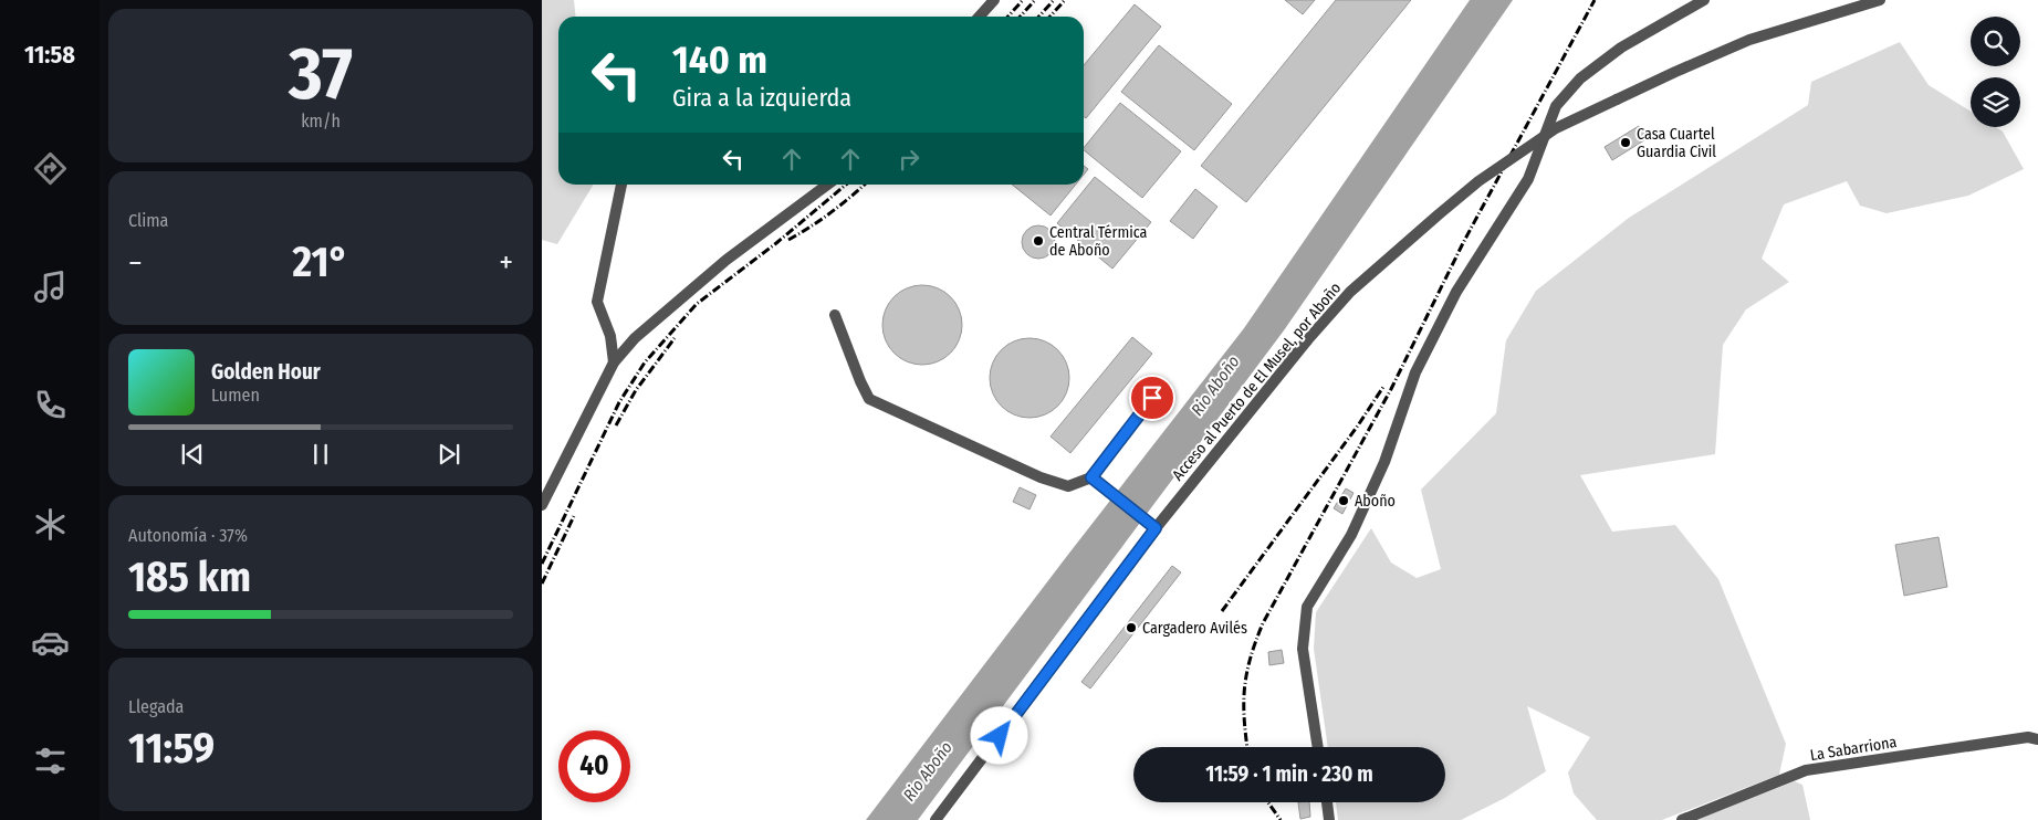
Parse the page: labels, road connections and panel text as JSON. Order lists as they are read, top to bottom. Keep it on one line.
{"streets":{"street":["Acceso al Puerto de El Musel, por Aboño","La Sabarriona"]},"water":["Rio Aboño"],"places":["Casa Cuartel Guardia Civil","Central Térmica de Aboño","Aboño","Cargadero Avilés"],"page":{"tabs":"11:58","tile":[["37","km/h"],"Clima",["Autonomía · 37%","185 km"],["Llegada","11:59"]],"turn":["140 m","Gira a la izquierda"],"heat":["−","21°","+"],"song":["Golden Hour","Lumen"],"limit":"40","trip":"11:59 · 1 min · 230 m"}}
